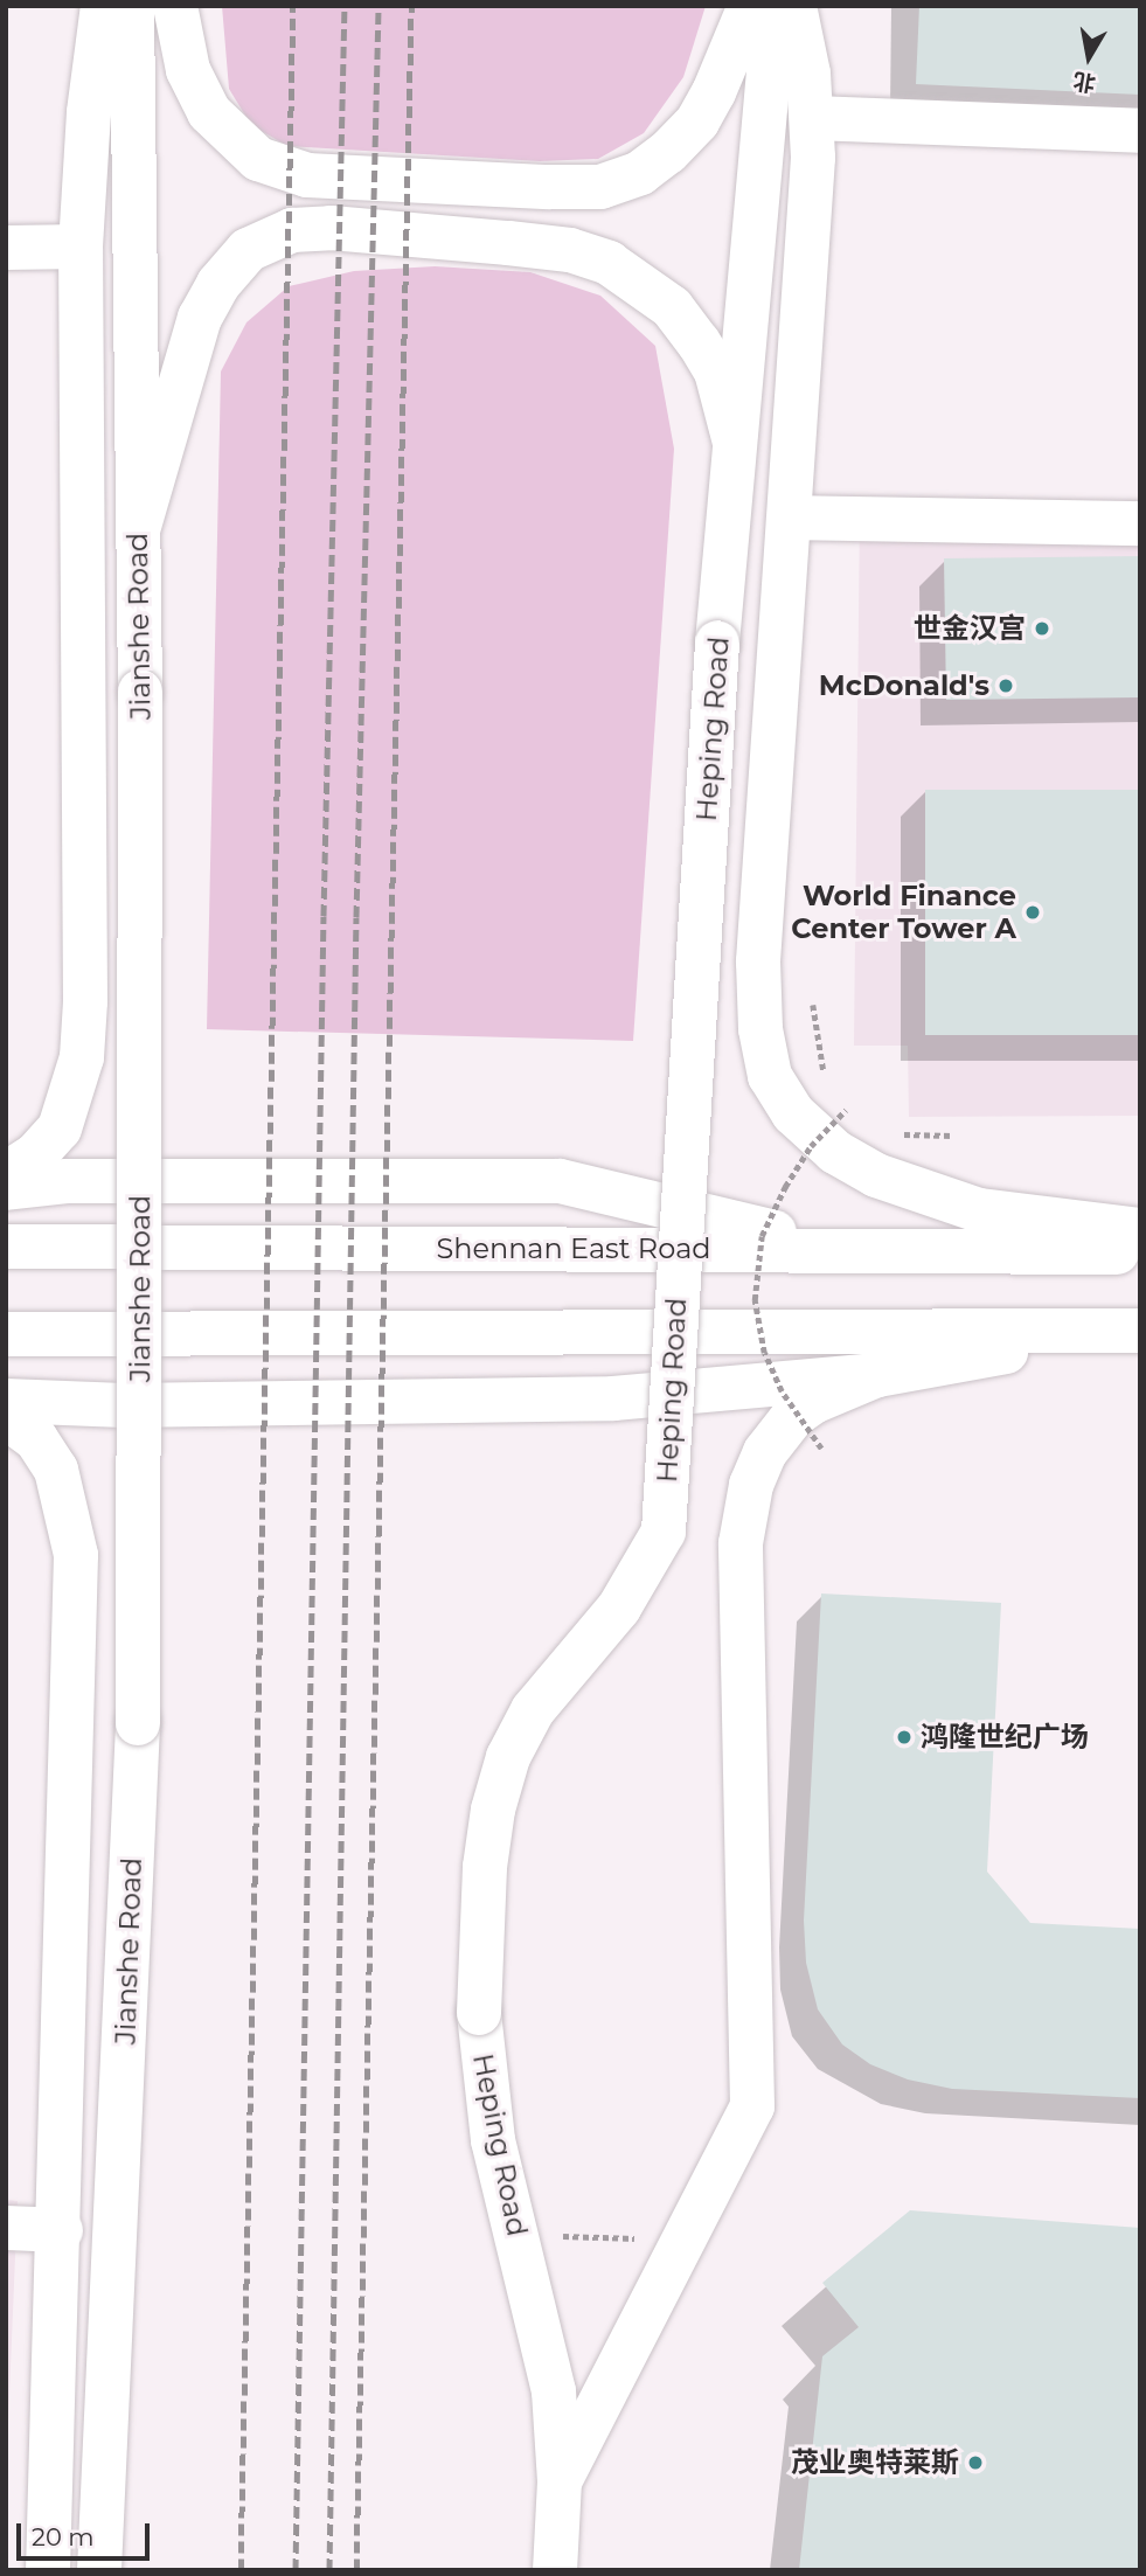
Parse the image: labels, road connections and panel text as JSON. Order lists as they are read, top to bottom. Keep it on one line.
{"streets":{"main road":["Jianshe Road","Heping Road","Shennan East Road"]},"places":["世金汉宫","McDonald's","World Finance Center Tower A","鸿隆世纪广场","茂业奥特莱斯"],"scale_bar":"20 m","north":"bottom"}
